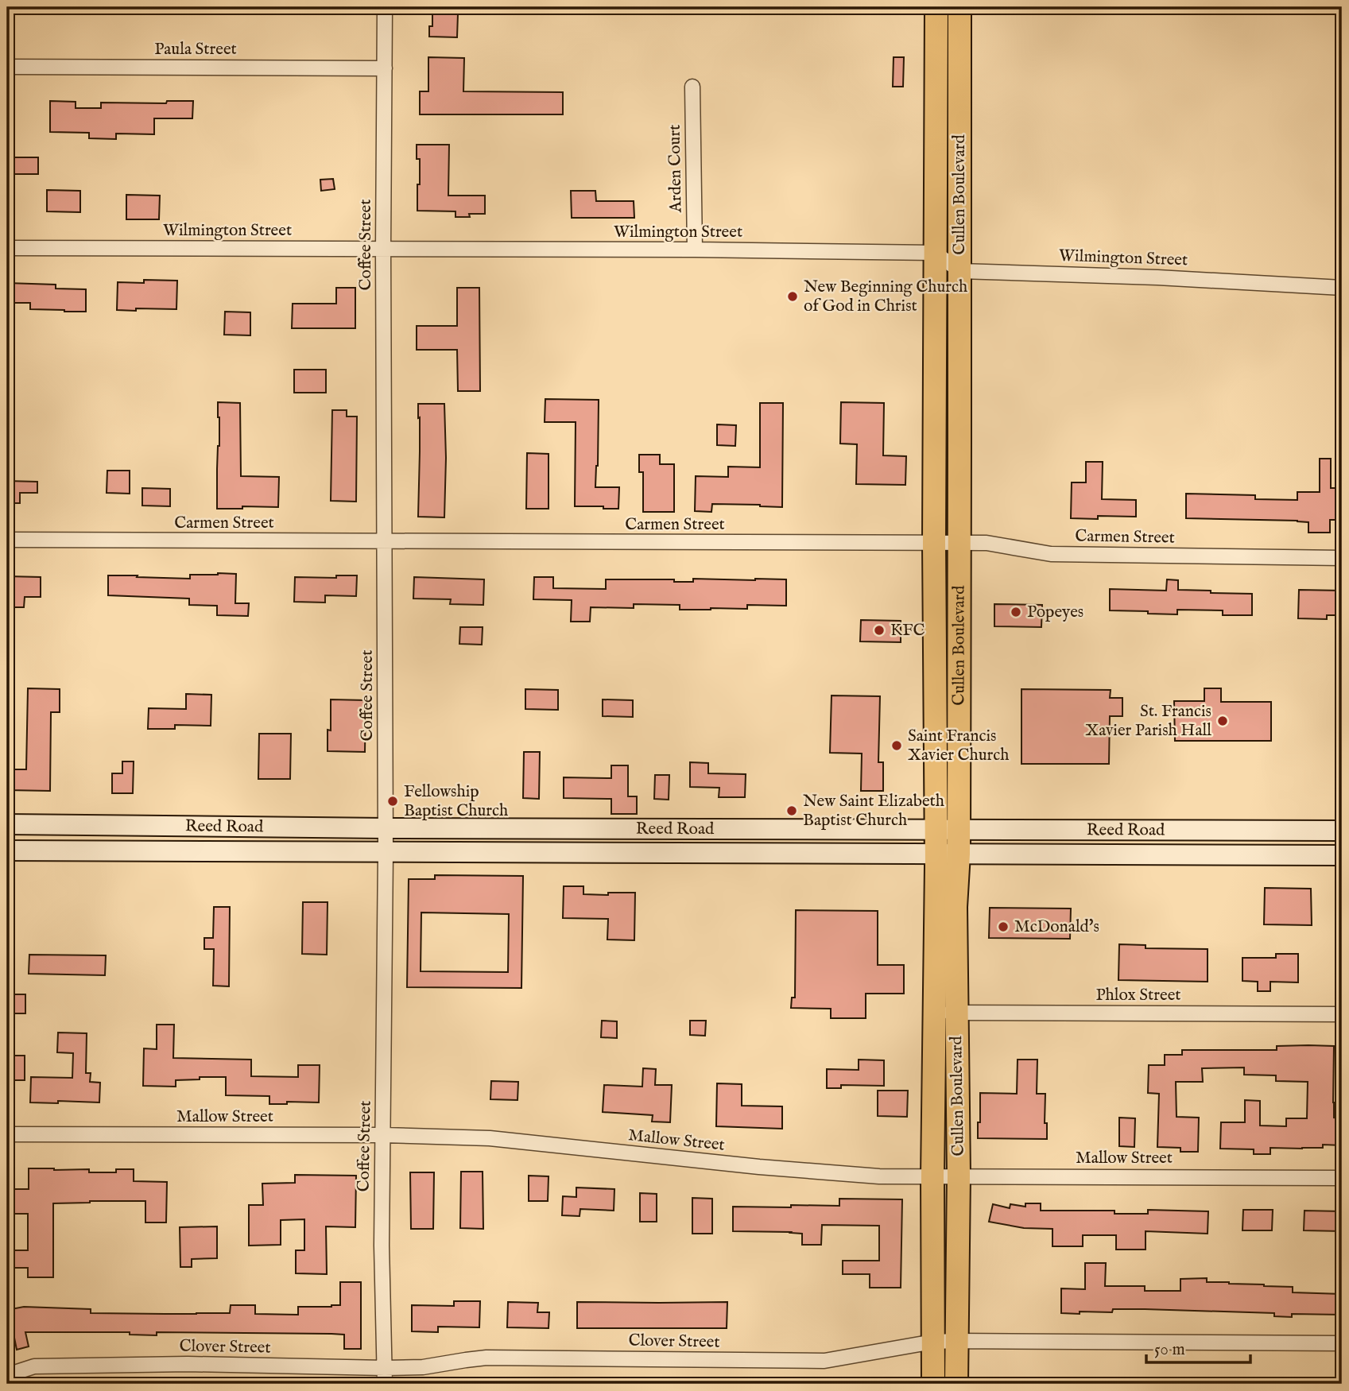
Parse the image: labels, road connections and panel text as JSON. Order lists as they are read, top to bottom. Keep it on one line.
{"streets":{"main road":["Cullen Boulevard"],"street":["Paula Street","Arden Court","Wilmington Street","Coffee Street","Carmen Street","Reed Road","Phlox Street","Mallow Street","Clover Street"]},"crossings":[["Paula Street","Coffee Street"],["Arden Court","Wilmington Street"],["Cullen Boulevard","Wilmington Street"],["Cullen Boulevard","Carmen Street"],["Cullen Boulevard","Reed Road"],["Cullen Boulevard","Phlox Street"],["Cullen Boulevard","Mallow Street"],["Cullen Boulevard","Clover Street"],["Wilmington Street","Coffee Street"],["Coffee Street","Carmen Street"],["Coffee Street","Reed Road"],["Coffee Street","Mallow Street"],["Coffee Street","Clover Street"]],"places":["New Beginning Church of God in Christ","Popeyes","KFC","St. Francis Xavier Parish Hall","Saint Francis Xavier Church","Fellowship Baptist Church","New Saint Elizabeth Baptist Church","McDonald's"],"scale_bar":"50 m"}
